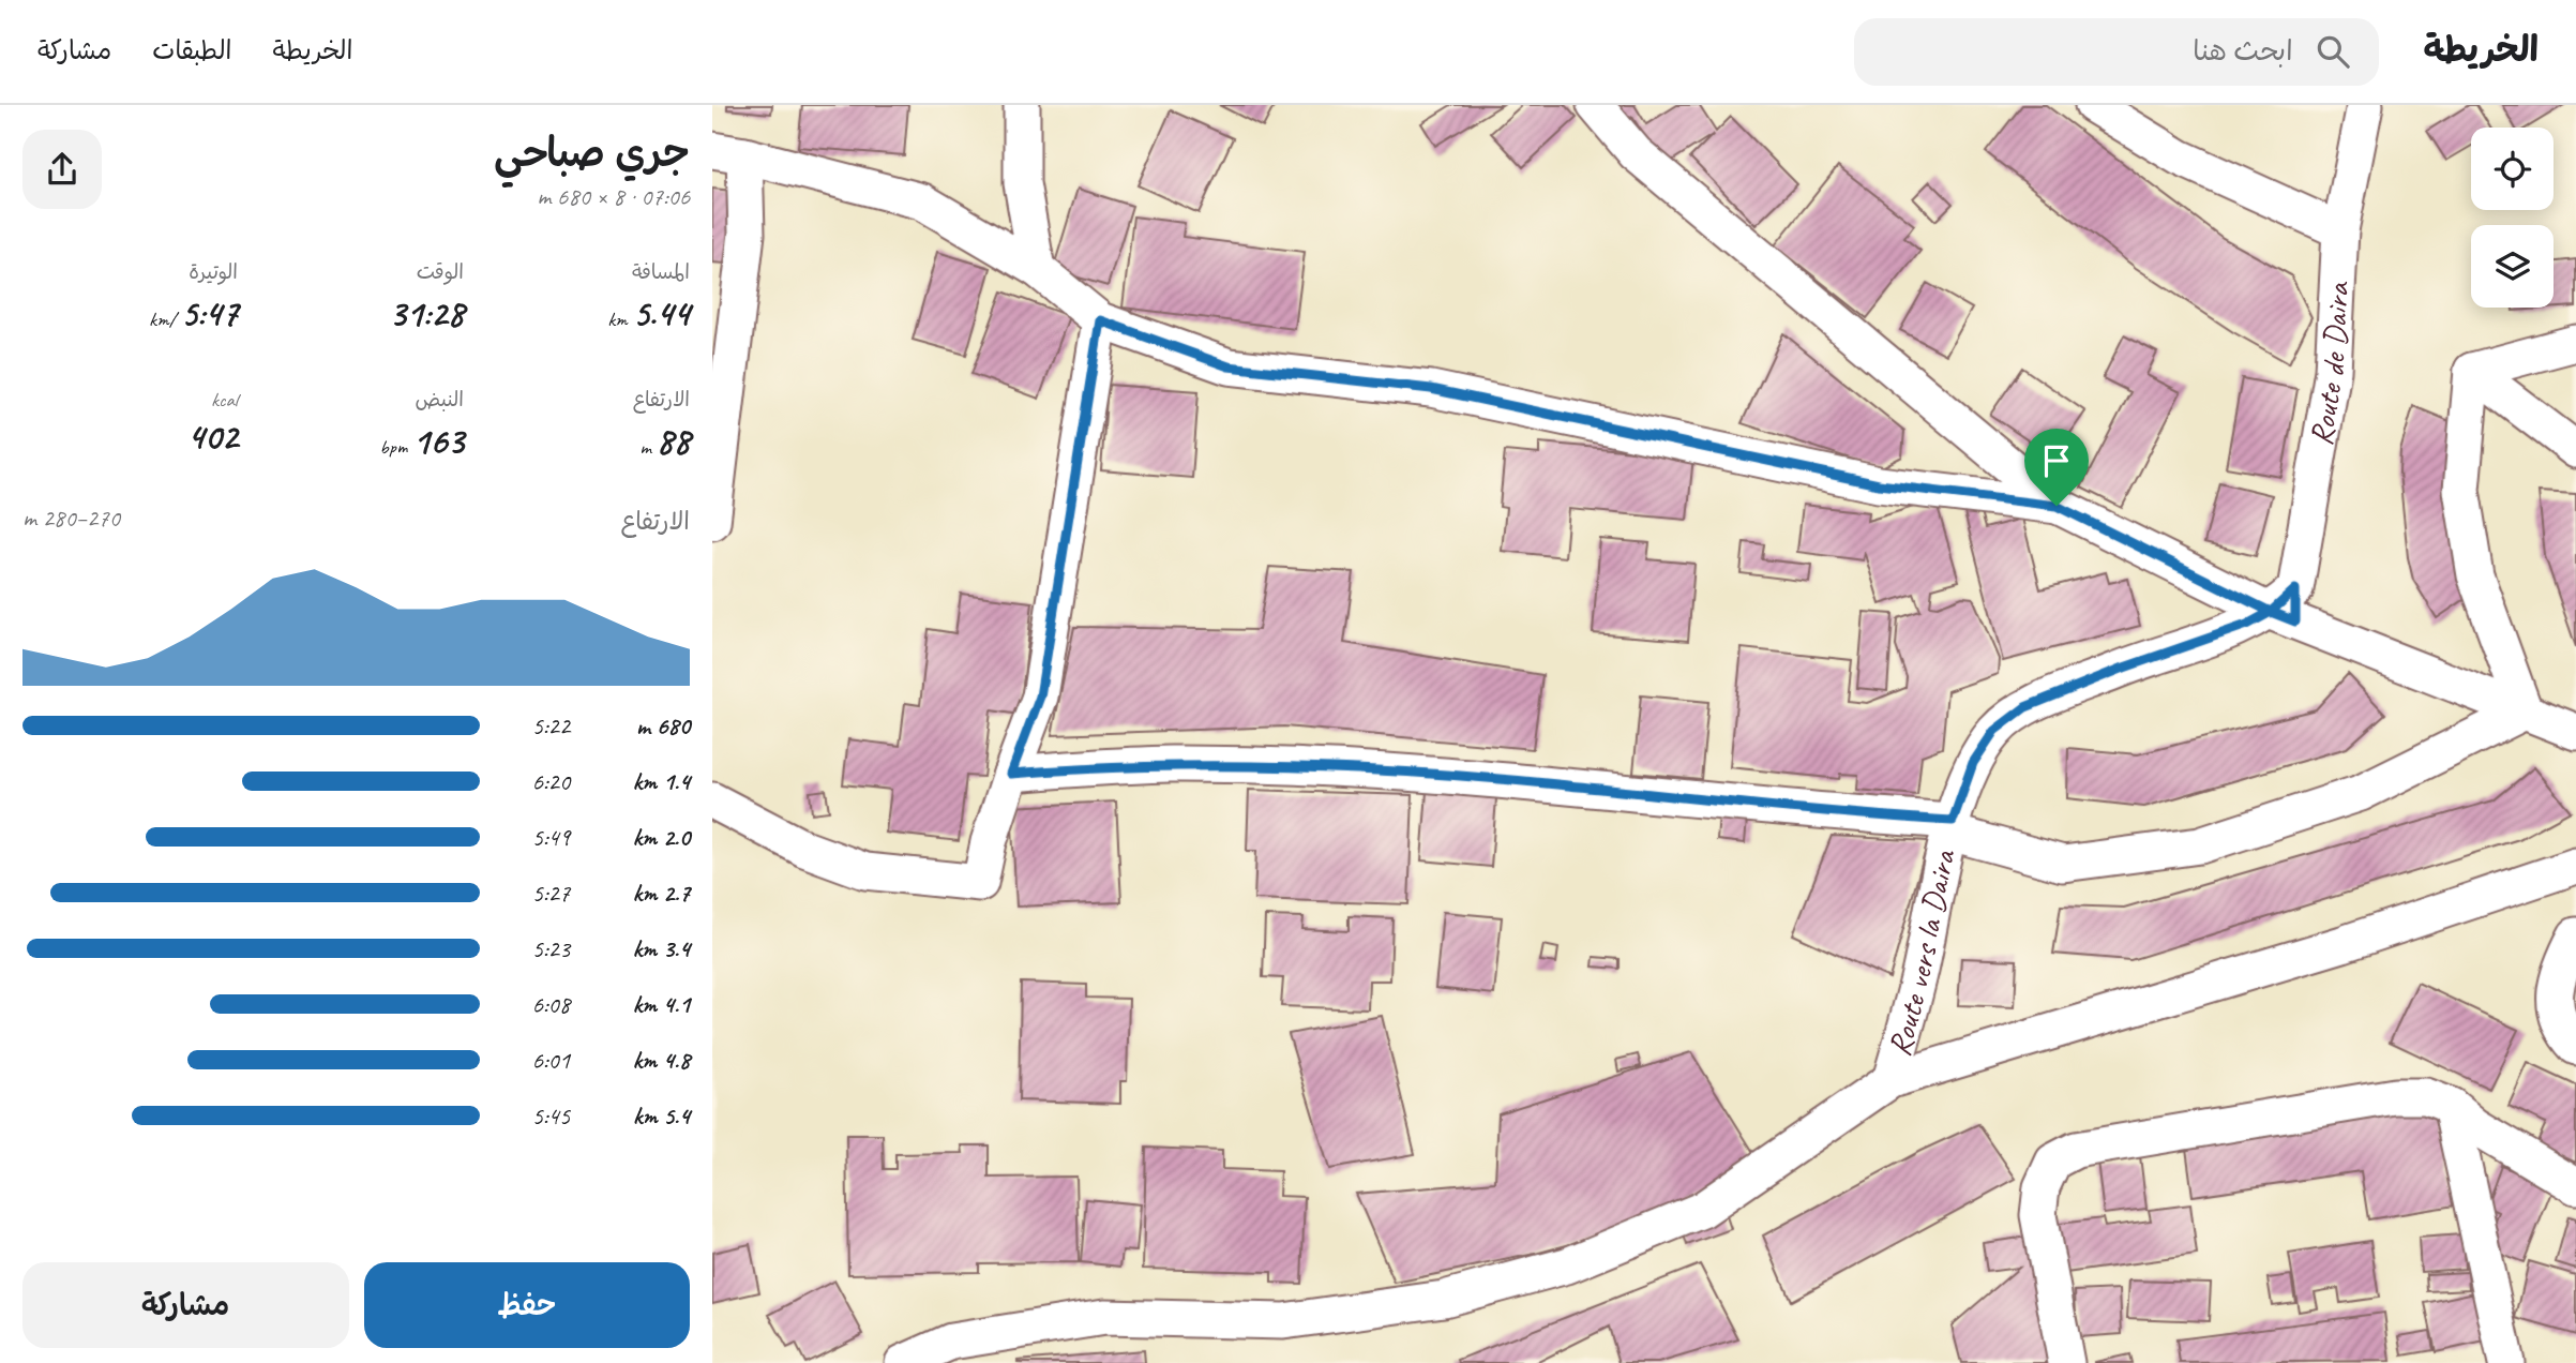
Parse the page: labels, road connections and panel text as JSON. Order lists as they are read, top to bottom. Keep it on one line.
{"streets":{"street":["Route de Daira","Route vers la Daira"]},"crossings":[["Route de Daira","Route vers la Daira"]],"page":{"header":"الخريطة","search":"ابحث هنا","nav":["الخريطة","الطبقات","مشاركة"],"heading":["جري صباحي","07:06 · 8 × 680 m"],"stats":[["المسافة","5.44 km"],["الوقت","31:28"],["الوتيرة","5:47 /km"],["الارتفاع","88 m"],["النبض","163 bpm"],["kcal","402"]],"chart":["الارتفاع","270–280 m"],"list":[{"name":"680 m","note":"5:22"},{"name":"1.4 km","note":"6:20"},{"name":"2.0 km","note":"5:49"},{"name":"2.7 km","note":"5:27"},{"name":"3.4 km","note":"5:23"},{"name":"4.1 km","note":"6:08"},{"name":"4.8 km","note":"6:01"},{"name":"5.4 km","note":"5:45"}],"buttons":["حفظ","مشاركة"]}}
